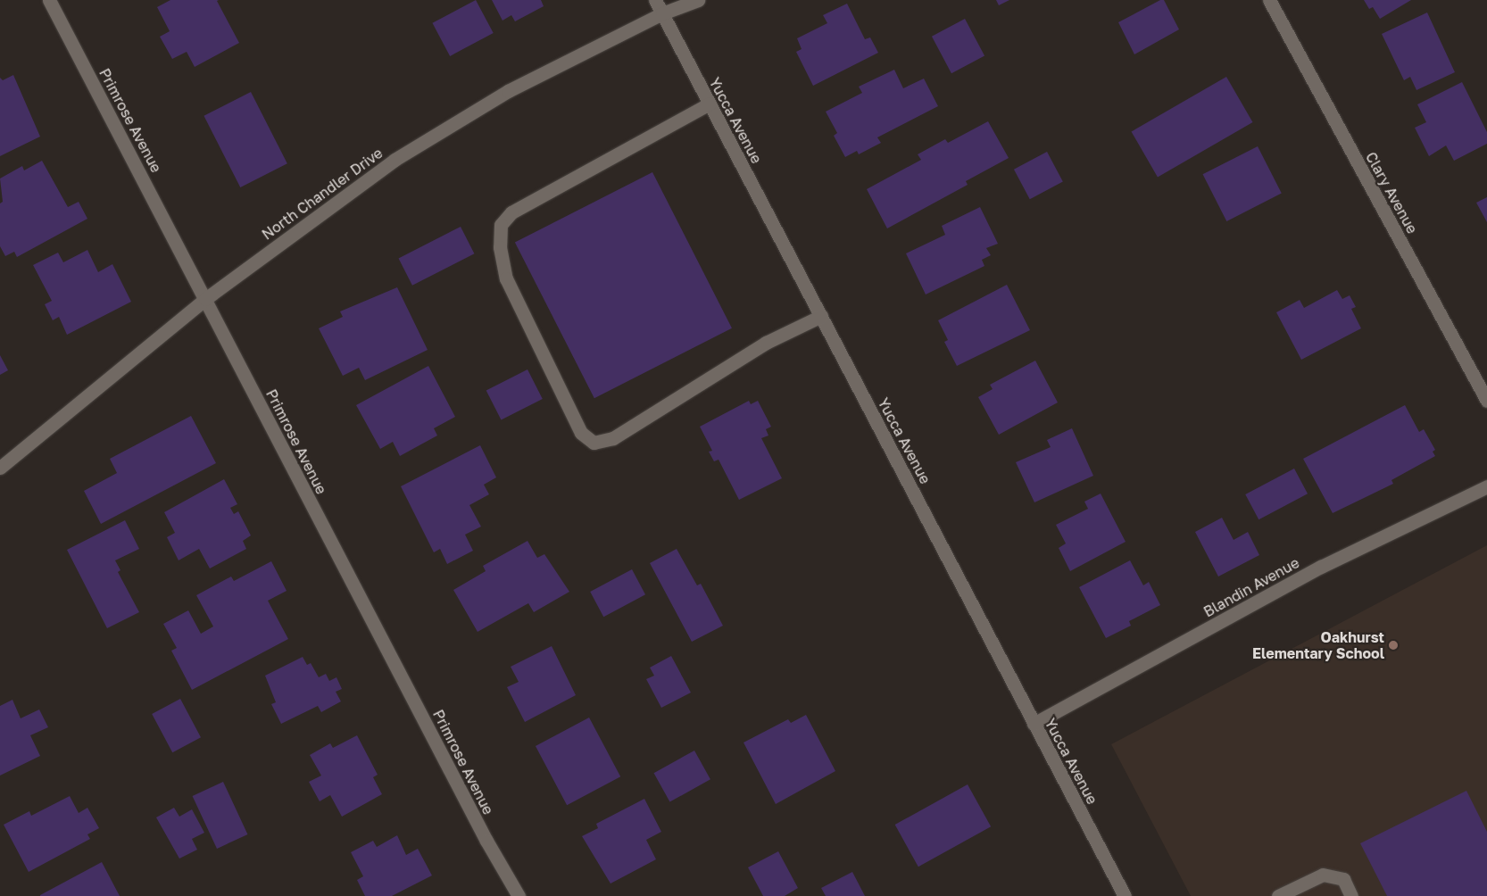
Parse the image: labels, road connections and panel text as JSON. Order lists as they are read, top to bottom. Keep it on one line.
{"streets":{"street":["Primrose Avenue","Yucca Avenue","Clary Avenue","North Chandler Drive","Blandin Avenue"]},"crossings":[["Primrose Avenue","North Chandler Drive"],["Yucca Avenue","North Chandler Drive"],["Yucca Avenue","Blandin Avenue"]],"places":["Oakhurst Elementary School"]}
